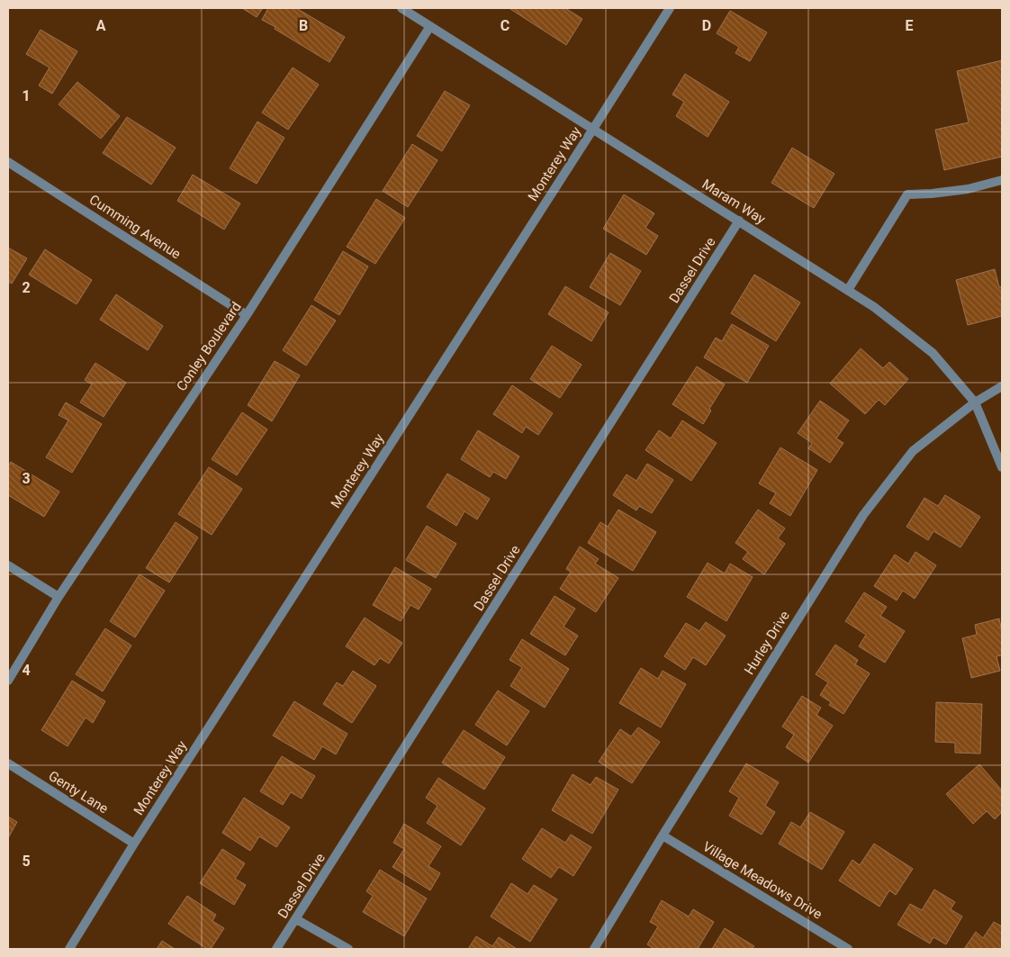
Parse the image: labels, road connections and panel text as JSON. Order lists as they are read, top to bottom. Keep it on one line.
{"streets":{"street":["Monterey Way","Maram Way","Cumming Avenue","Dassel Drive","Conley Boulevard","Hurley Drive","Genty Lane","Village Meadows Drive"]},"crossings":[["Monterey Way","Maram Way"],["Monterey Way","Genty Lane"],["Maram Way","Dassel Drive"],["Maram Way","Conley Boulevard"],["Maram Way","Hurley Drive"],["Cumming Avenue","Conley Boulevard"],["Hurley Drive","Village Meadows Drive"]],"grid":{"columns":["A","B","C","D","E"],"rows":["1","2","3","4","5"]}}
